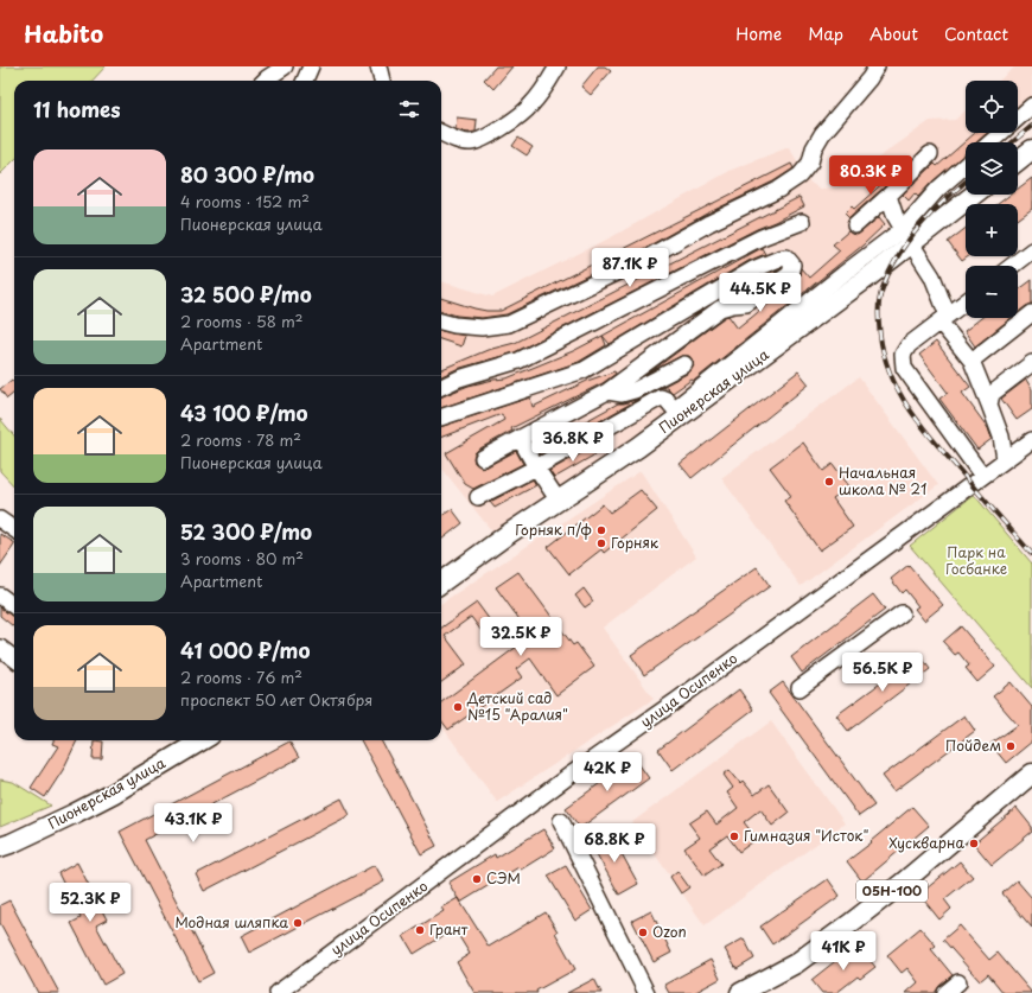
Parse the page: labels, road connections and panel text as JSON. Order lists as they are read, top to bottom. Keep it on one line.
{"streets":{"main road":["Пионерская улица","05Н-100"],"street":["улица Осипенко"]},"parks":["Парк на Госбанке"],"places":["Начальная школа № 21","Горняк п/ф","Горняк","Детский сад №15 \"Аралия\"","Пойдем","Гимназия \"Исток\"","Хускварна","СЭМ","Модная шляпка","Грант","Ozon"],"page":{"header":"Habito","nav":["Home","Map","About","Contact"],"map_buttons":["+","−"],"heading":"11 homes","list":[{"name":"80 300 ₽/mo","note":"4 rooms · 152 m² · Пионерская улица"},{"name":"32 500 ₽/mo","note":"2 rooms · 58 m² · Apartment"},{"name":"43 100 ₽/mo","note":"2 rooms · 78 m² · Пионерская улица"},{"name":"52 300 ₽/mo","note":"3 rooms · 80 m² · Apartment"},{"name":"41 000 ₽/mo","note":"2 rooms · 76 m² · проспект 50 лет Октября"}],"price":["80.3K ₽","87.1K ₽","44.5K ₽","36.8K ₽","32.5K ₽","56.5K ₽","42K ₽","43.1K ₽","68.8K ₽","52.3K ₽","41K ₽"]}}
